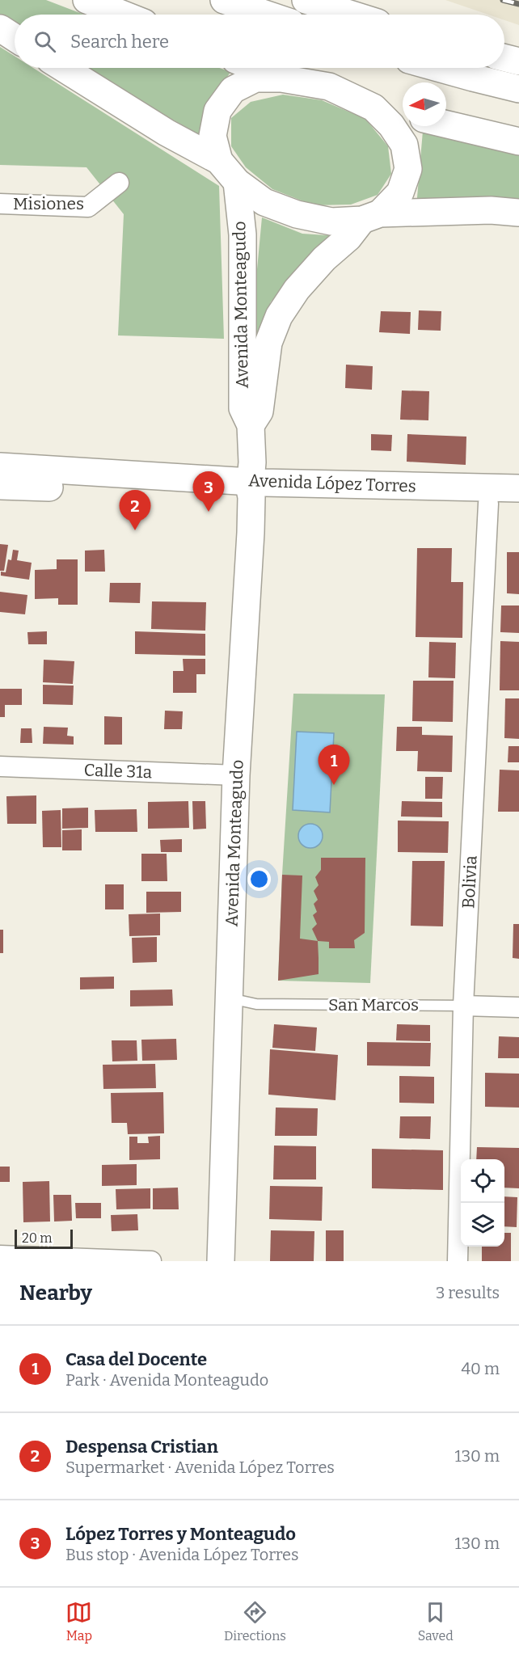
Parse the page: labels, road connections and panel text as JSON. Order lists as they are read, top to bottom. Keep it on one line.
{"streets":{"main road":["Avenida Monteagudo","Avenida López Torres"],"street":["Misiones","Calle 31a","Bolivia","San Marcos"]},"crossings":[["Avenida Monteagudo","Avenida López Torres"],["Avenida Monteagudo","Calle 31a"],["Avenida Monteagudo","San Marcos"],["Avenida López Torres","Bolivia"],["Bolivia","San Marcos"]],"scale_bar":"20 m","north":"left","page":{"search":"Search here","pins":["3","2","1"],"scale":"20 m","heading":["Nearby","3 results"],"list":[{"mark":"1","name":"Casa del Docente","note":"Park · Avenida Monteagudo","value":"40 m"},{"mark":"2","name":"Despensa Cristian","note":"Supermarket · Avenida López Torres","value":"130 m"},{"mark":"3","name":"López Torres y Monteagudo","note":"Bus stop · Avenida López Torres","value":"130 m"}],"nav":["Map","Directions","Saved"]}}
